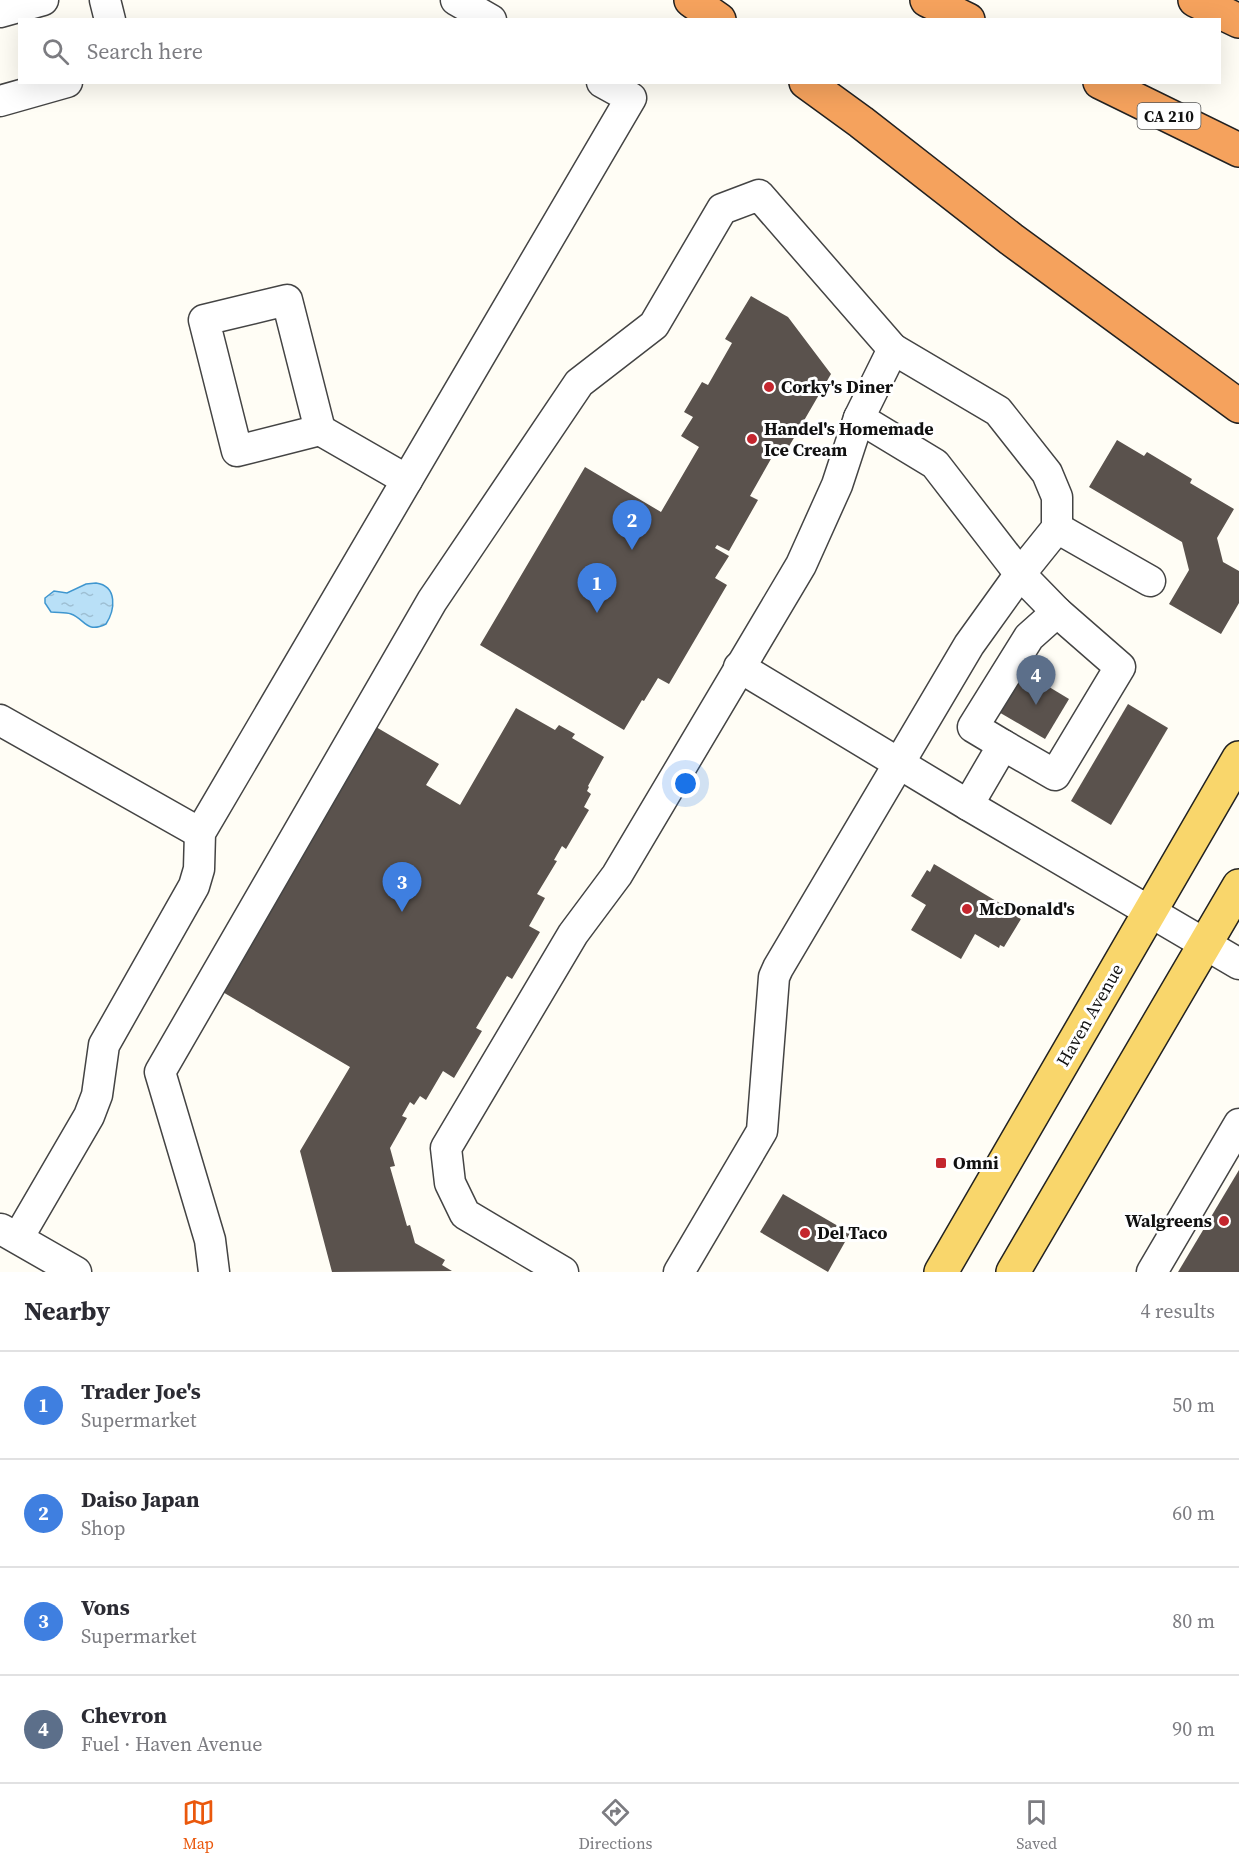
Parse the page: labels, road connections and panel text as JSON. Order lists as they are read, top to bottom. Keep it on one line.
{"streets":{"highway":["CA 210"],"main road":["Haven Avenue"]},"places":{"other":["Corky's Diner","Handel's Homemade Ice Cream","McDonald's","Walgreens","Del Taco"],"transit":["Omni"]},"page":{"search":"Search here","pins":["2","1","4","3"],"heading":["Nearby","4 results"],"list":[{"mark":"1","name":"Trader Joe's","note":"Supermarket","value":"50 m"},{"mark":"2","name":"Daiso Japan","note":"Shop","value":"60 m"},{"mark":"3","name":"Vons","note":"Supermarket","value":"80 m"},{"mark":"4","name":"Chevron","note":"Fuel · Haven Avenue","value":"90 m"}],"nav":["Map","Directions","Saved"]}}
